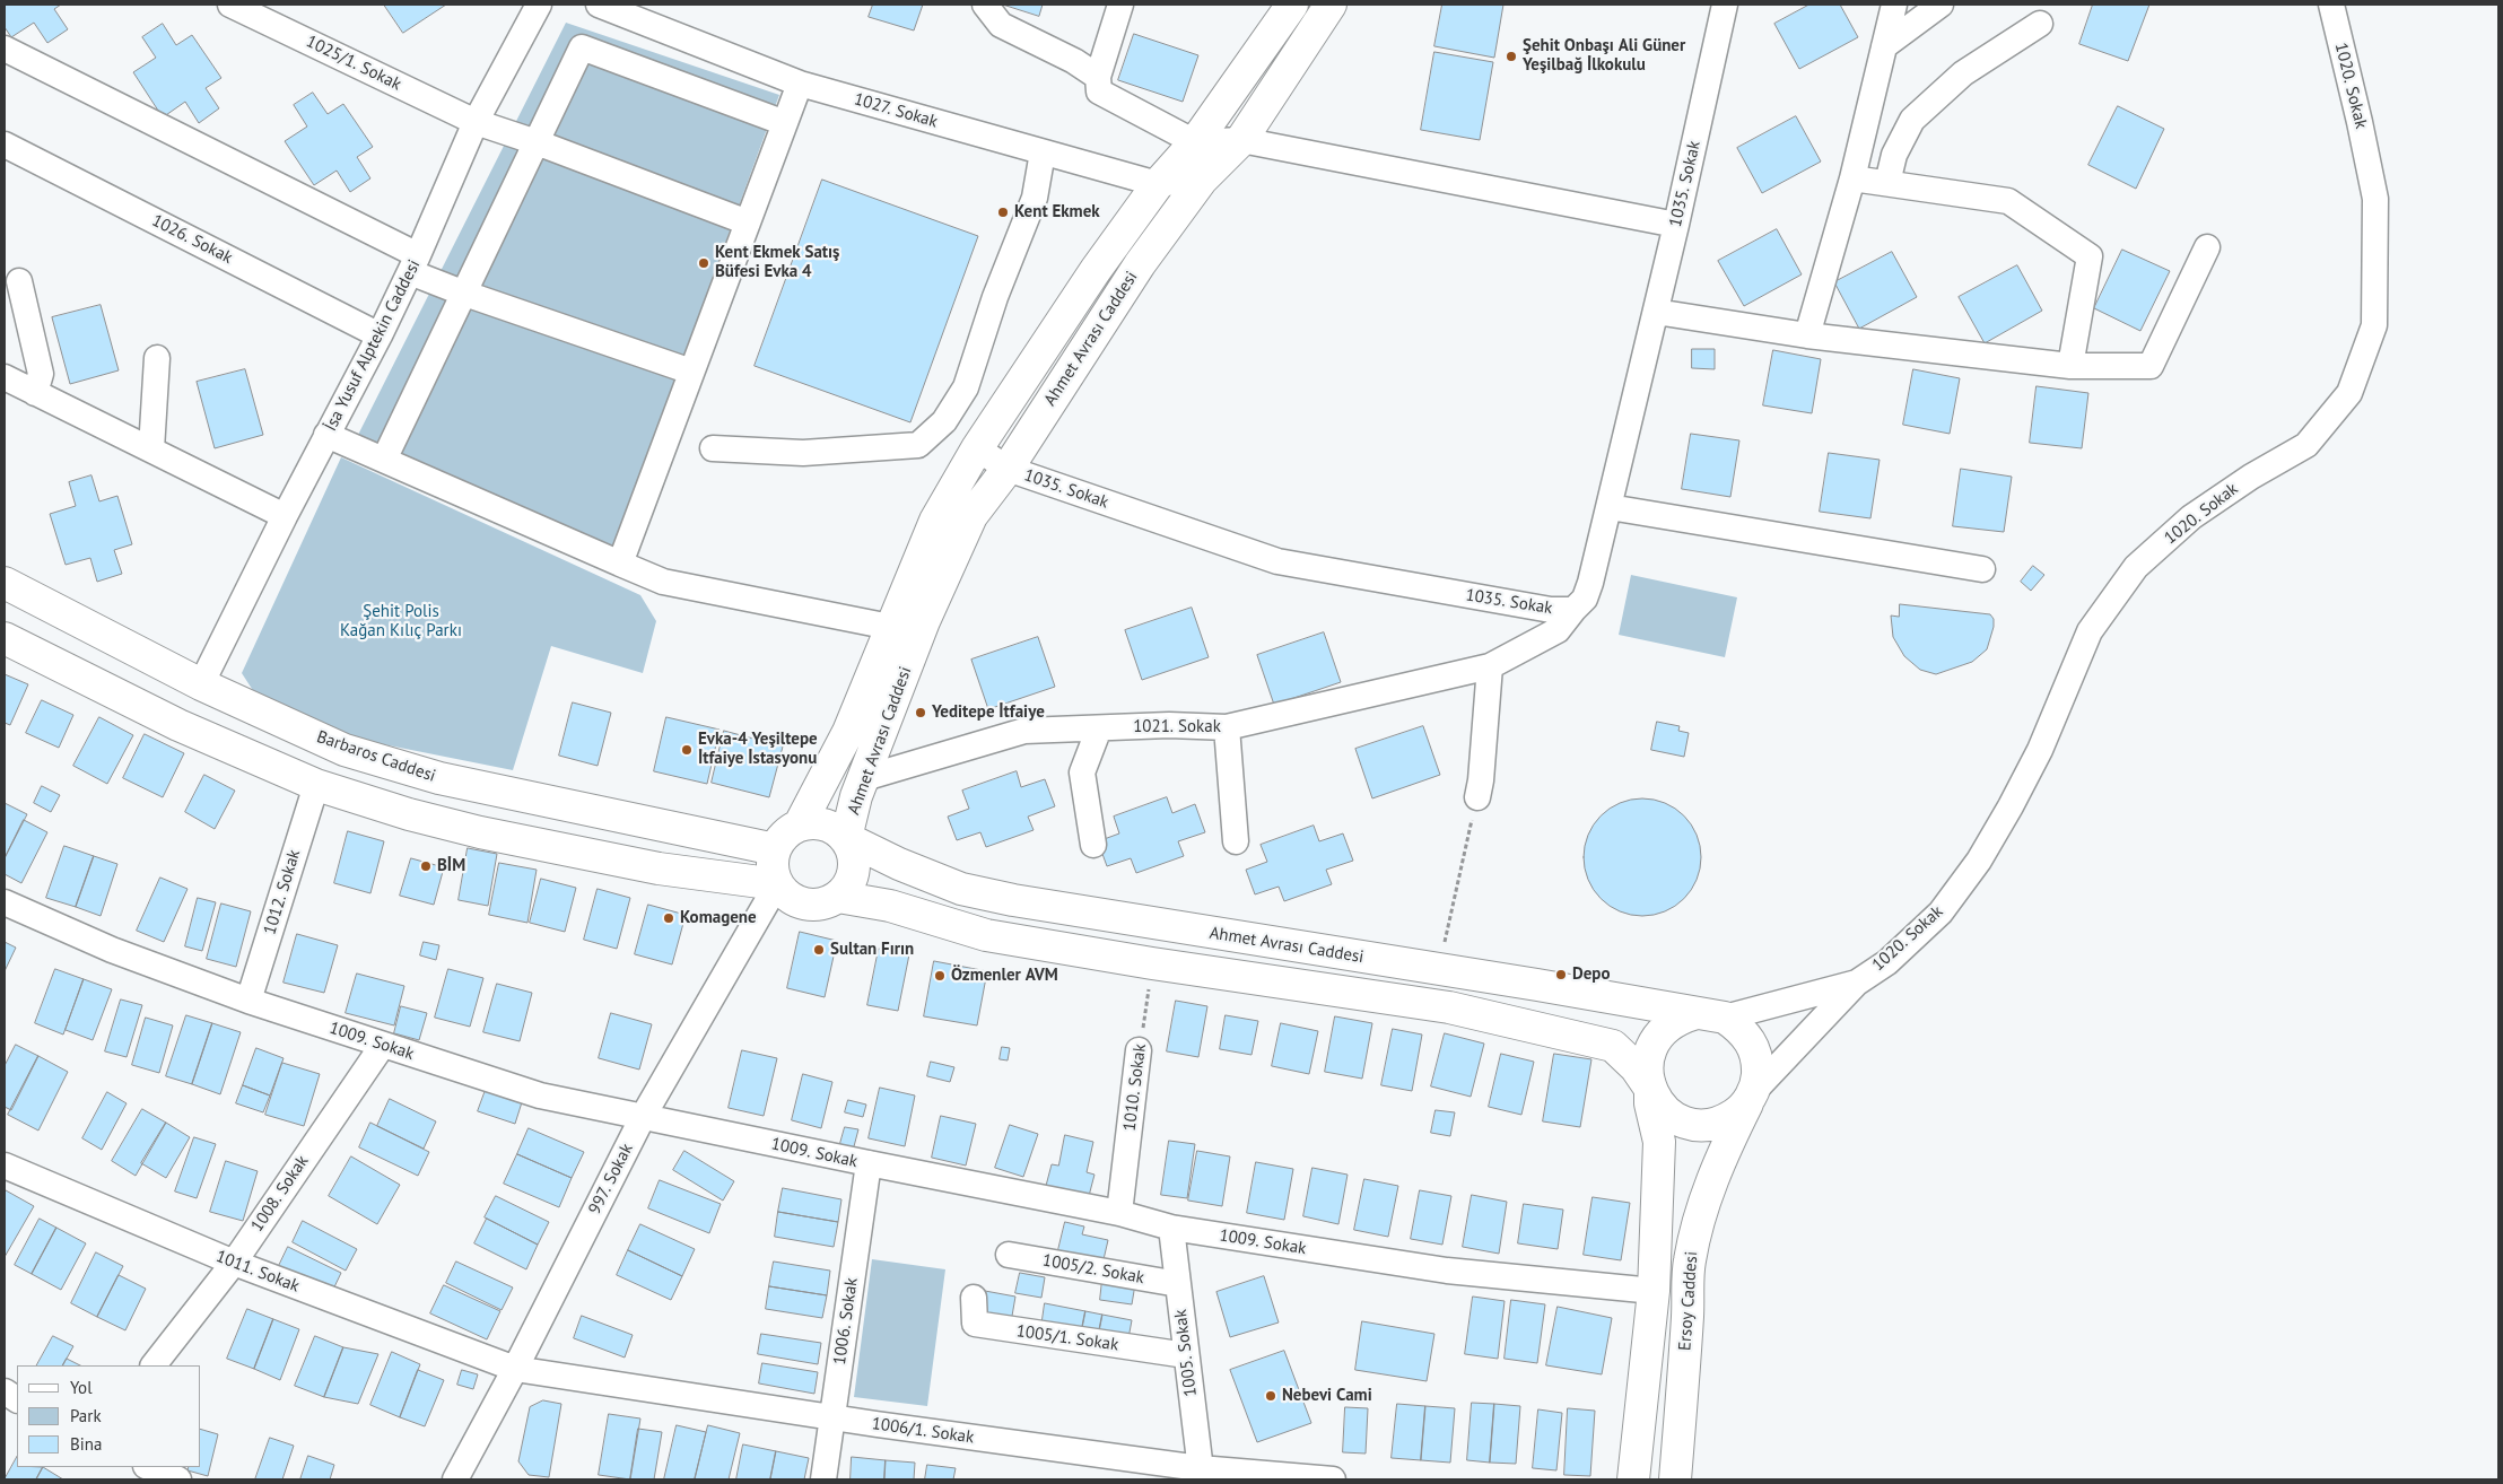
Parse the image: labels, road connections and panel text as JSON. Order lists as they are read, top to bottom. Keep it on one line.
{"streets":{"main road":["Ahmet Avrası Caddesi","Barbaros Caddesi","Ersoy Caddesi"],"street":["1025/1. Sokak","1020. Sokak","1027. Sokak","1035. Sokak","1026. Sokak","İsa Yusuf Alptekin Caddesi","1021. Sokak","1012. Sokak","1009. Sokak","1010. Sokak","997. Sokak","1008. Sokak","1005/2. Sokak","1011. Sokak","1006. Sokak","1005/1. Sokak","1005. Sokak","1006/1. Sokak"]},"crossings":[["1025/1. Sokak","İsa Yusuf Alptekin Caddesi"],["1020. Sokak","Ahmet Avrası Caddesi"],["1020. Sokak","Ersoy Caddesi"],["1027. Sokak","Ahmet Avrası Caddesi"],["1035. Sokak","Ahmet Avrası Caddesi"],["1035. Sokak","1021. Sokak"],["1026. Sokak","İsa Yusuf Alptekin Caddesi"],["Ahmet Avrası Caddesi","1021. Sokak"],["Ahmet Avrası Caddesi","Barbaros Caddesi"],["Ahmet Avrası Caddesi","1009. Sokak"],["Ahmet Avrası Caddesi","1010. Sokak"],["Ahmet Avrası Caddesi","997. Sokak"],["Ahmet Avrası Caddesi","Ersoy Caddesi"],["İsa Yusuf Alptekin Caddesi","Barbaros Caddesi"],["Barbaros Caddesi","997. Sokak"],["1012. Sokak","1009. Sokak"],["1009. Sokak","1010. Sokak"],["1009. Sokak","997. Sokak"],["1009. Sokak","1008. Sokak"],["1009. Sokak","1006. Sokak"],["1009. Sokak","1005. Sokak"],["997. Sokak","1011. Sokak"],["997. Sokak","1006/1. Sokak"],["1008. Sokak","1011. Sokak"],["1005/2. Sokak","1005. Sokak"],["1011. Sokak","1006/1. Sokak"],["1006. Sokak","1006/1. Sokak"],["1005/1. Sokak","1005. Sokak"],["1005. Sokak","1006/1. Sokak"]],"parks":["Şehit Polis Kağan Kılıç Parkı"],"places":["Şehit Onbaşı Ali Güner Yeşilbağ İlkokulu","Kent Ekmek","Kent Ekmek Satış Büfesi Evka 4","Yeditepe İtfaiye","Evka-4 Yeşiltepe İtfaiye İstasyonu","BİM","Komagene","Sultan Fırın","Depo","Özmenler AVM","Nebevi Cami"],"legend":["Yol","Park","Bina"]}
